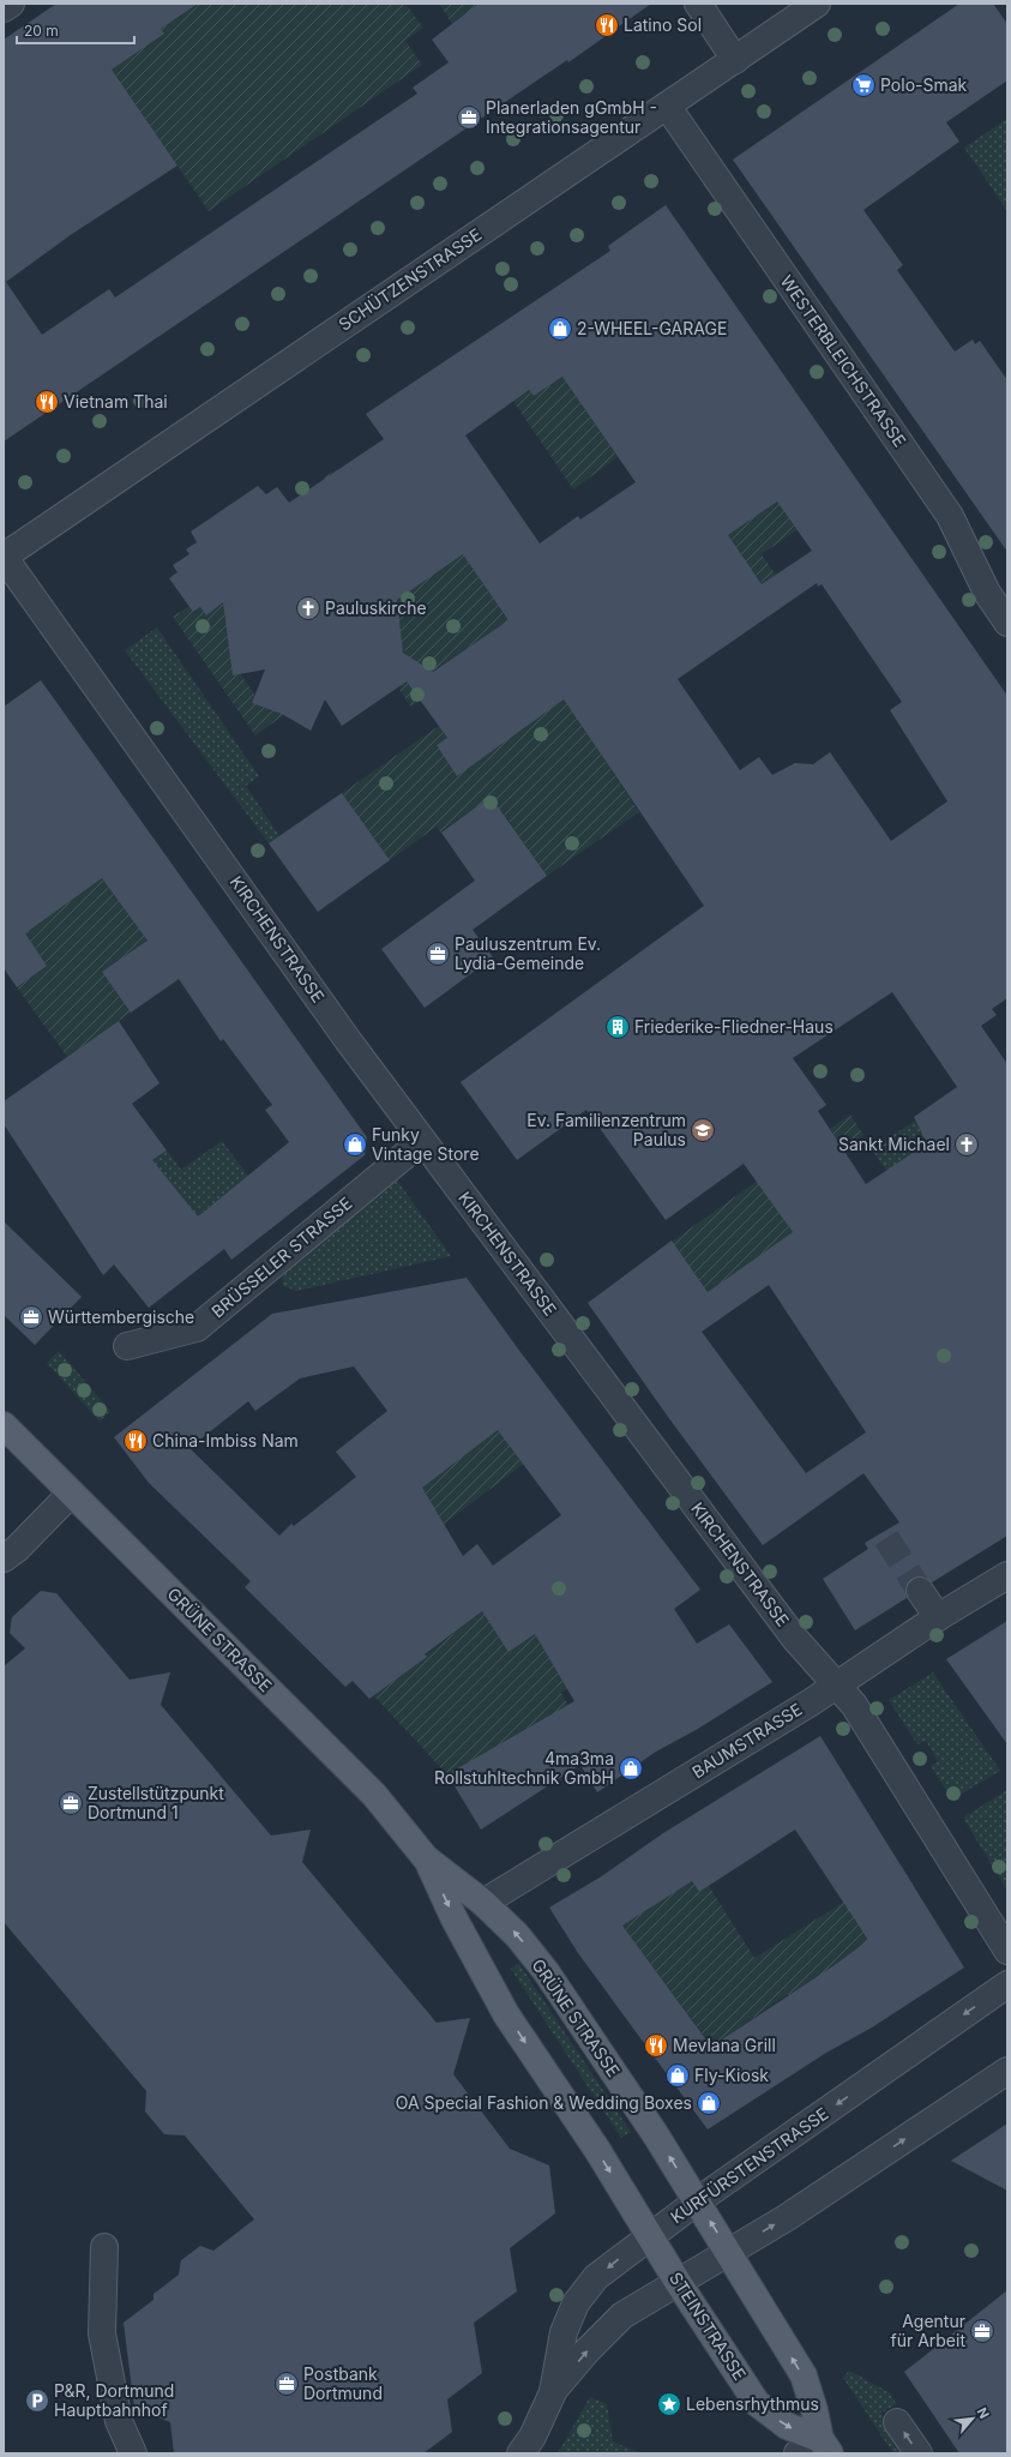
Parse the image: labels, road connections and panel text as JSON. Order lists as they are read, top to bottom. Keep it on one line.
{"streets":{"main road":["GRÜNE STRASSE","STEINSTRASSE"],"street":["SCHÜTZENSTRASSE","WESTERBLEICHSTRASSE","KIRCHENSTRASSE","BRÜSSELER STRASSE","BAUMSTRASSE","KURFÜRSTENSTRASSE"]},"crossings":[["SCHÜTZENSTRASSE","WESTERBLEICHSTRASSE"],["SCHÜTZENSTRASSE","KIRCHENSTRASSE"],["KIRCHENSTRASSE","BRÜSSELER STRASSE"],["KIRCHENSTRASSE","BAUMSTRASSE"],["GRÜNE STRASSE","BAUMSTRASSE"],["GRÜNE STRASSE","KURFÜRSTENSTRASSE"],["GRÜNE STRASSE","STEINSTRASSE"],["KURFÜRSTENSTRASSE","STEINSTRASSE"]],"places":{"restaurant":["Latino Sol","Vietnam Thai","China-Imbiss Nam","Mevlana Grill"],"supermarket":["Polo-Smak"],"office":["Planerladen gGmbH - Integrationsagentur","Pauluszentrum Ev. Lydia-Gemeinde","Württembergische","Zustellstützpunkt Dortmund 1","Agentur für Arbeit","Postbank Dortmund"],"shop":["2-WHEEL-GARAGE","Funky Vintage Store","4ma3ma Rollstuhltechnik GmbH","Fly-Kiosk","OA Special Fashion & Wedding Boxes"],"church":["Pauluskirche","Sankt Michael"],"building":["Friederike-Fliedner-Haus"],"school or university":["Ev. Familienzentrum Paulus"],"parking":["P&R, Dortmund Hauptbahnhof"],"place":["Lebensrhythmus"]},"scale_bar":"20 m","north":"top right"}
